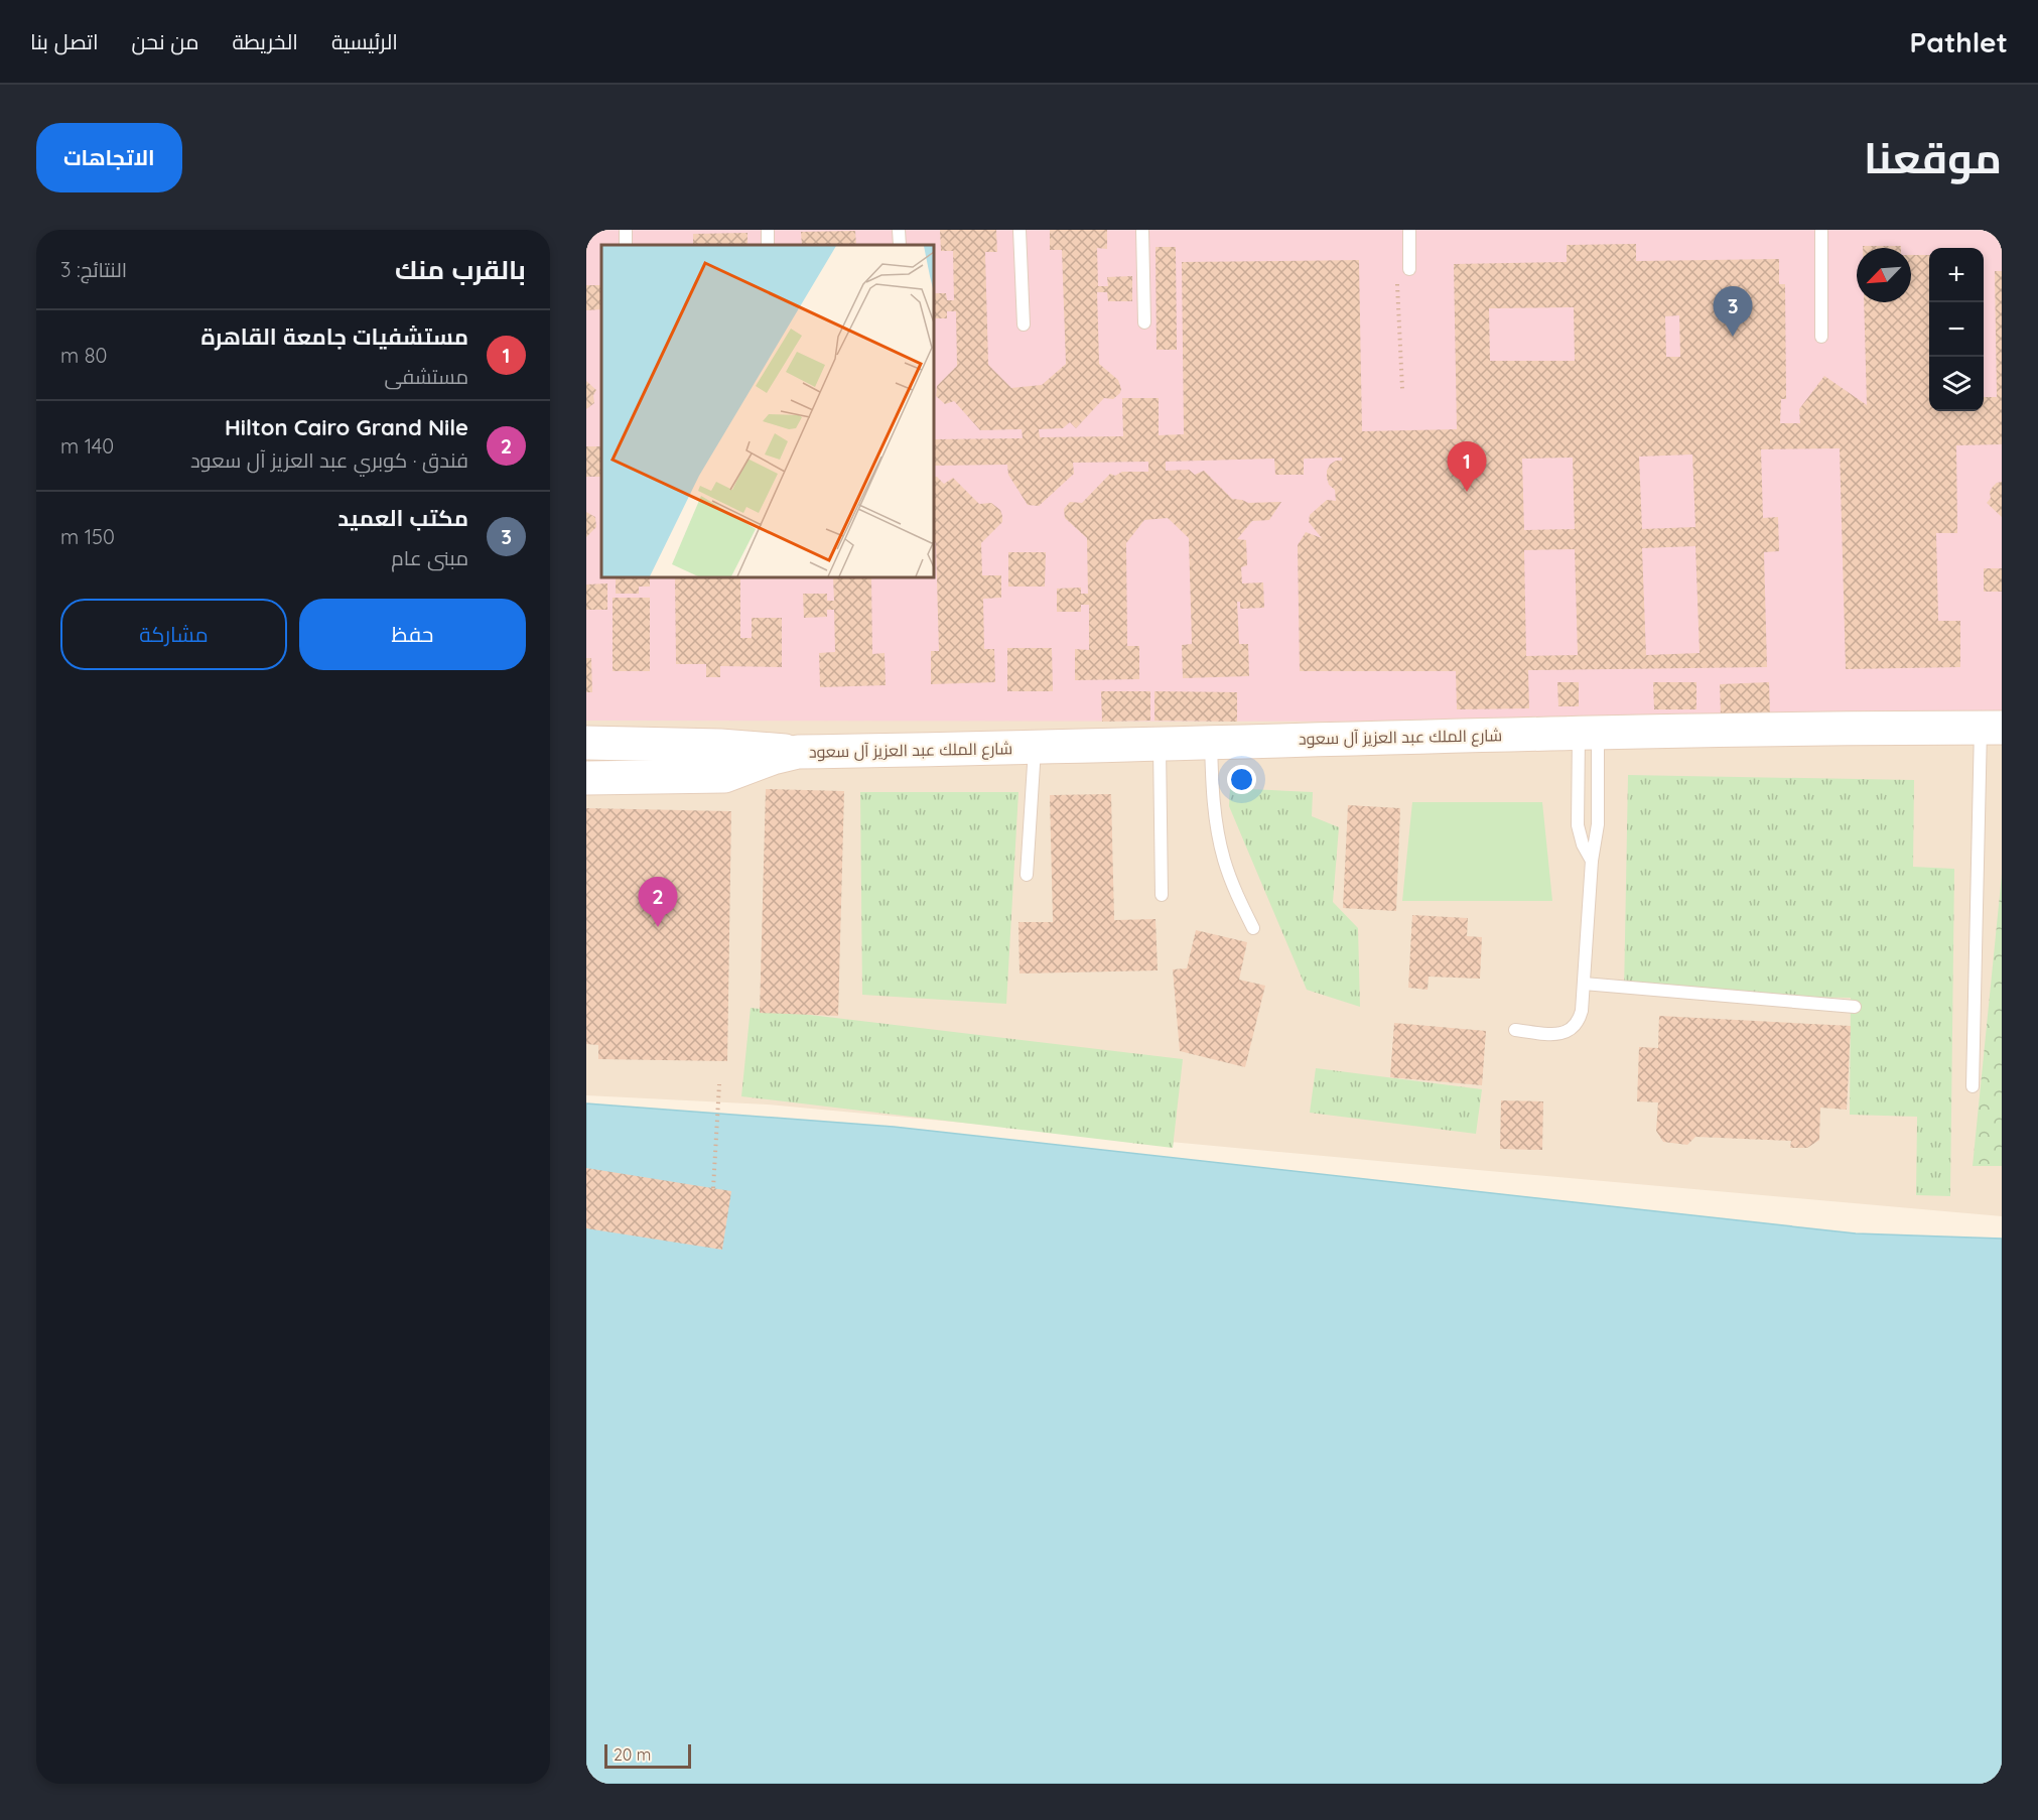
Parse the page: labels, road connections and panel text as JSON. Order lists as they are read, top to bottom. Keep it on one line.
{"streets":{"main road":["شارع الملك عبد العزيز آل سعود"]},"scale_bar":"20 m","north":"bottom left","page":{"header":"Pathlet","nav":["الرئيسية","الخريطة","من نحن","اتصل بنا"],"title":"موقعنا","buttons":["الاتجاهات",["حفظ","مشاركة"]],"heading":["بالقرب منك","النتائج: 3"],"map_buttons":["+","−"],"pins":["3","1","2"],"list":[{"mark":"1","name":"مستشفيات جامعة القاهرة","note":"مستشفى","value":"80 m"},{"mark":"2","name":"Hilton Cairo Grand Nile","note":"فندق · كوبري عبد العزيز آل سعود","value":"140 m"},{"mark":"3","name":"مكتب العميد","note":"مبنى عام","value":"150 m"}],"scale":"20 m"}}
